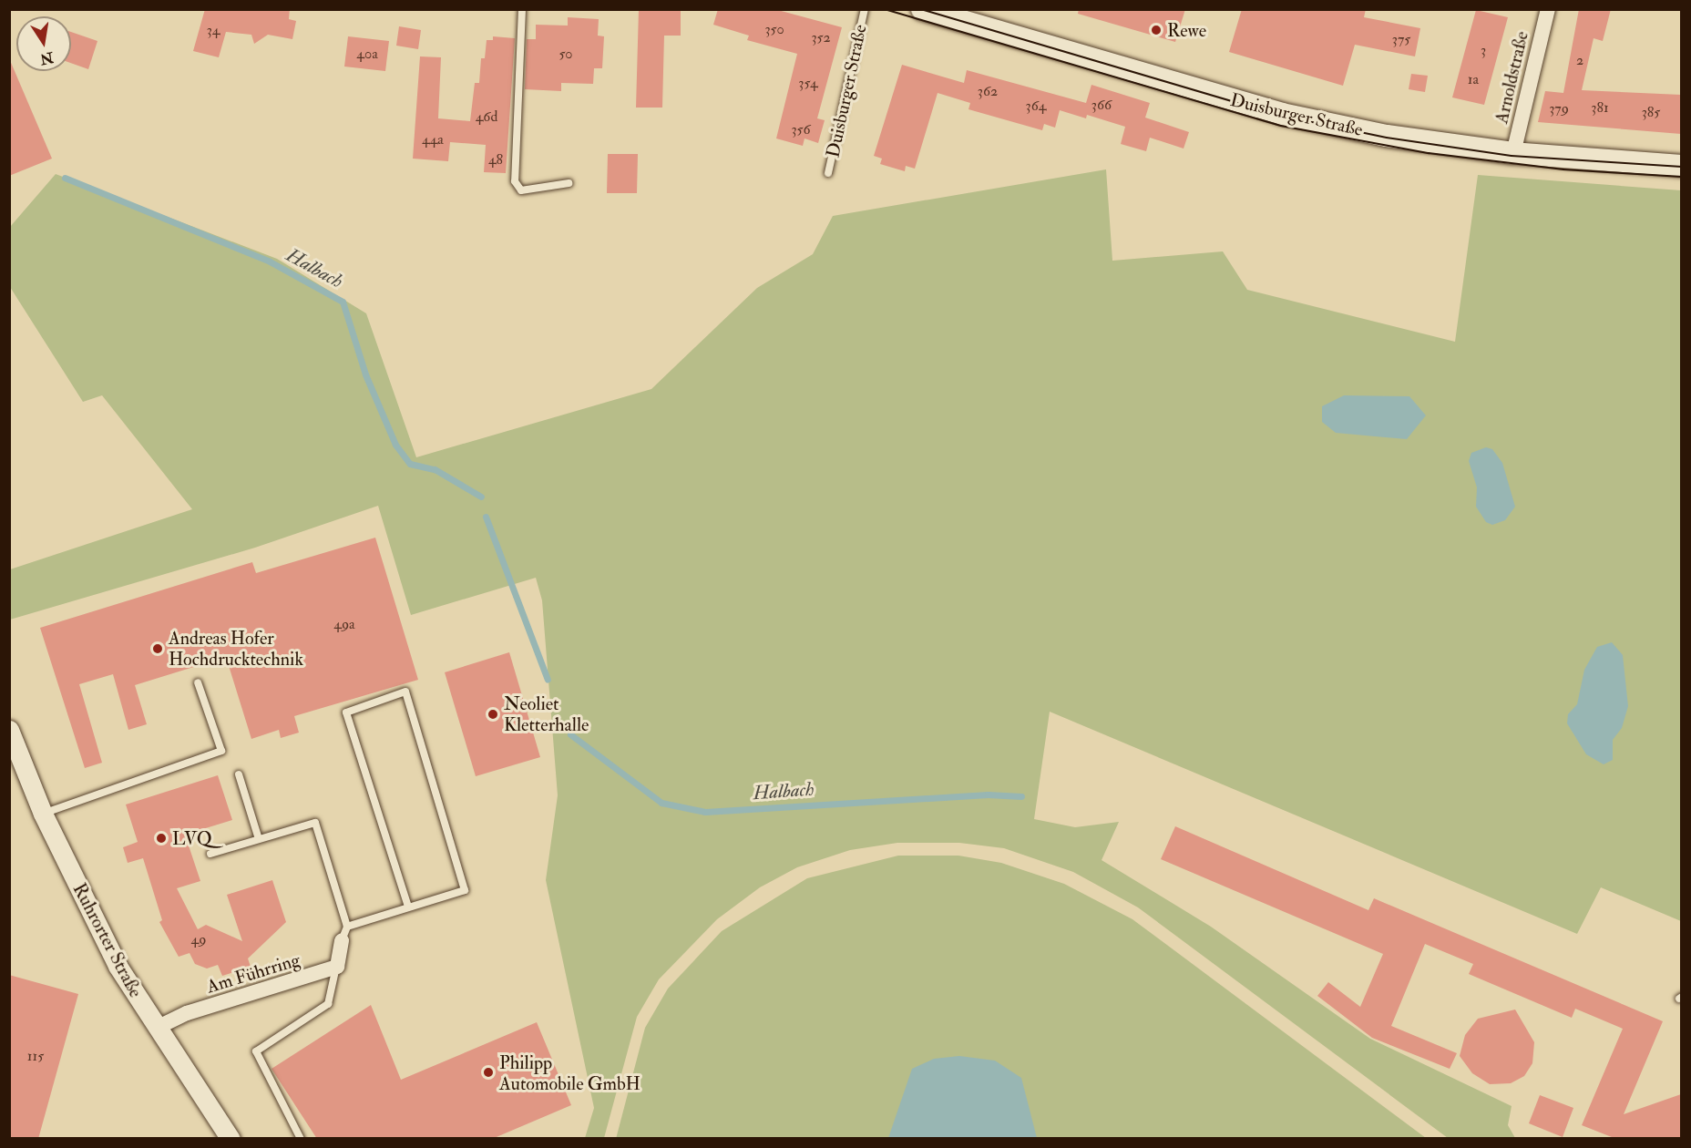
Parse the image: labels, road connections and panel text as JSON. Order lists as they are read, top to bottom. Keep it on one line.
{"streets":{"main road":["Duisburger Straße"],"street":["Arnoldstraße","Ruhrorter Straße","Am Führring"]},"crossings":[["Arnoldstraße","Duisburger Straße"],["Ruhrorter Straße","Am Führring"]],"water":["Halbach"],"places":["Rewe","Andreas Hofer Hochdrucktechnik","Neoliet Kletterhalle","LVQ","Philipp Automobile GmbH"],"house_numbers":["350","34","352","375","3","40a","50","2","1a","354","362","366","364","381","379","385","46d","356","44a","48","49a","49","115"],"north":"bottom"}
